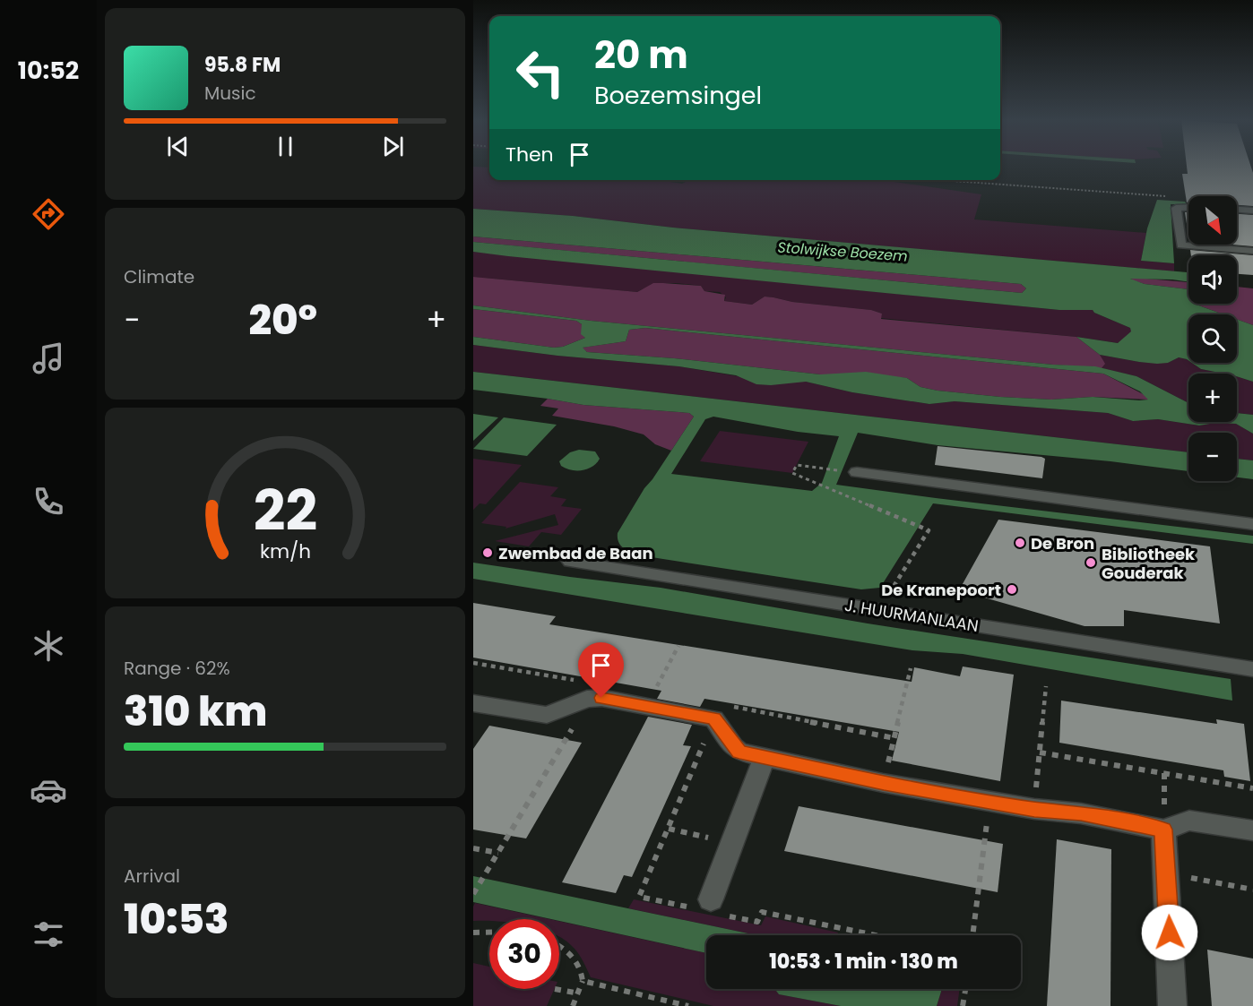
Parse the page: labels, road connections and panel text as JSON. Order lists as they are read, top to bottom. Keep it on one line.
{"streets":{"street":["J. HUURMANLAAN"]},"water":["Stolwijkse Boezem"],"places":["De Bron","Zwembad de Baan","Bibliotheek Gouderak","De Kranepoort"],"north":"bottom right","page":{"tabs":"10:52","turn":["20 m","Boezemsingel"],"song":["95.8 FM","Music"],"then":"Then","map_buttons":["+","−"],"tile":["Climate",["Range · 62%","310 km"],["Arrival","10:53"]],"heat":["−","20°","+"],"limit":"30","trip":"10:53 · 1 min · 130 m","gauge":["22","km/h"]}}
